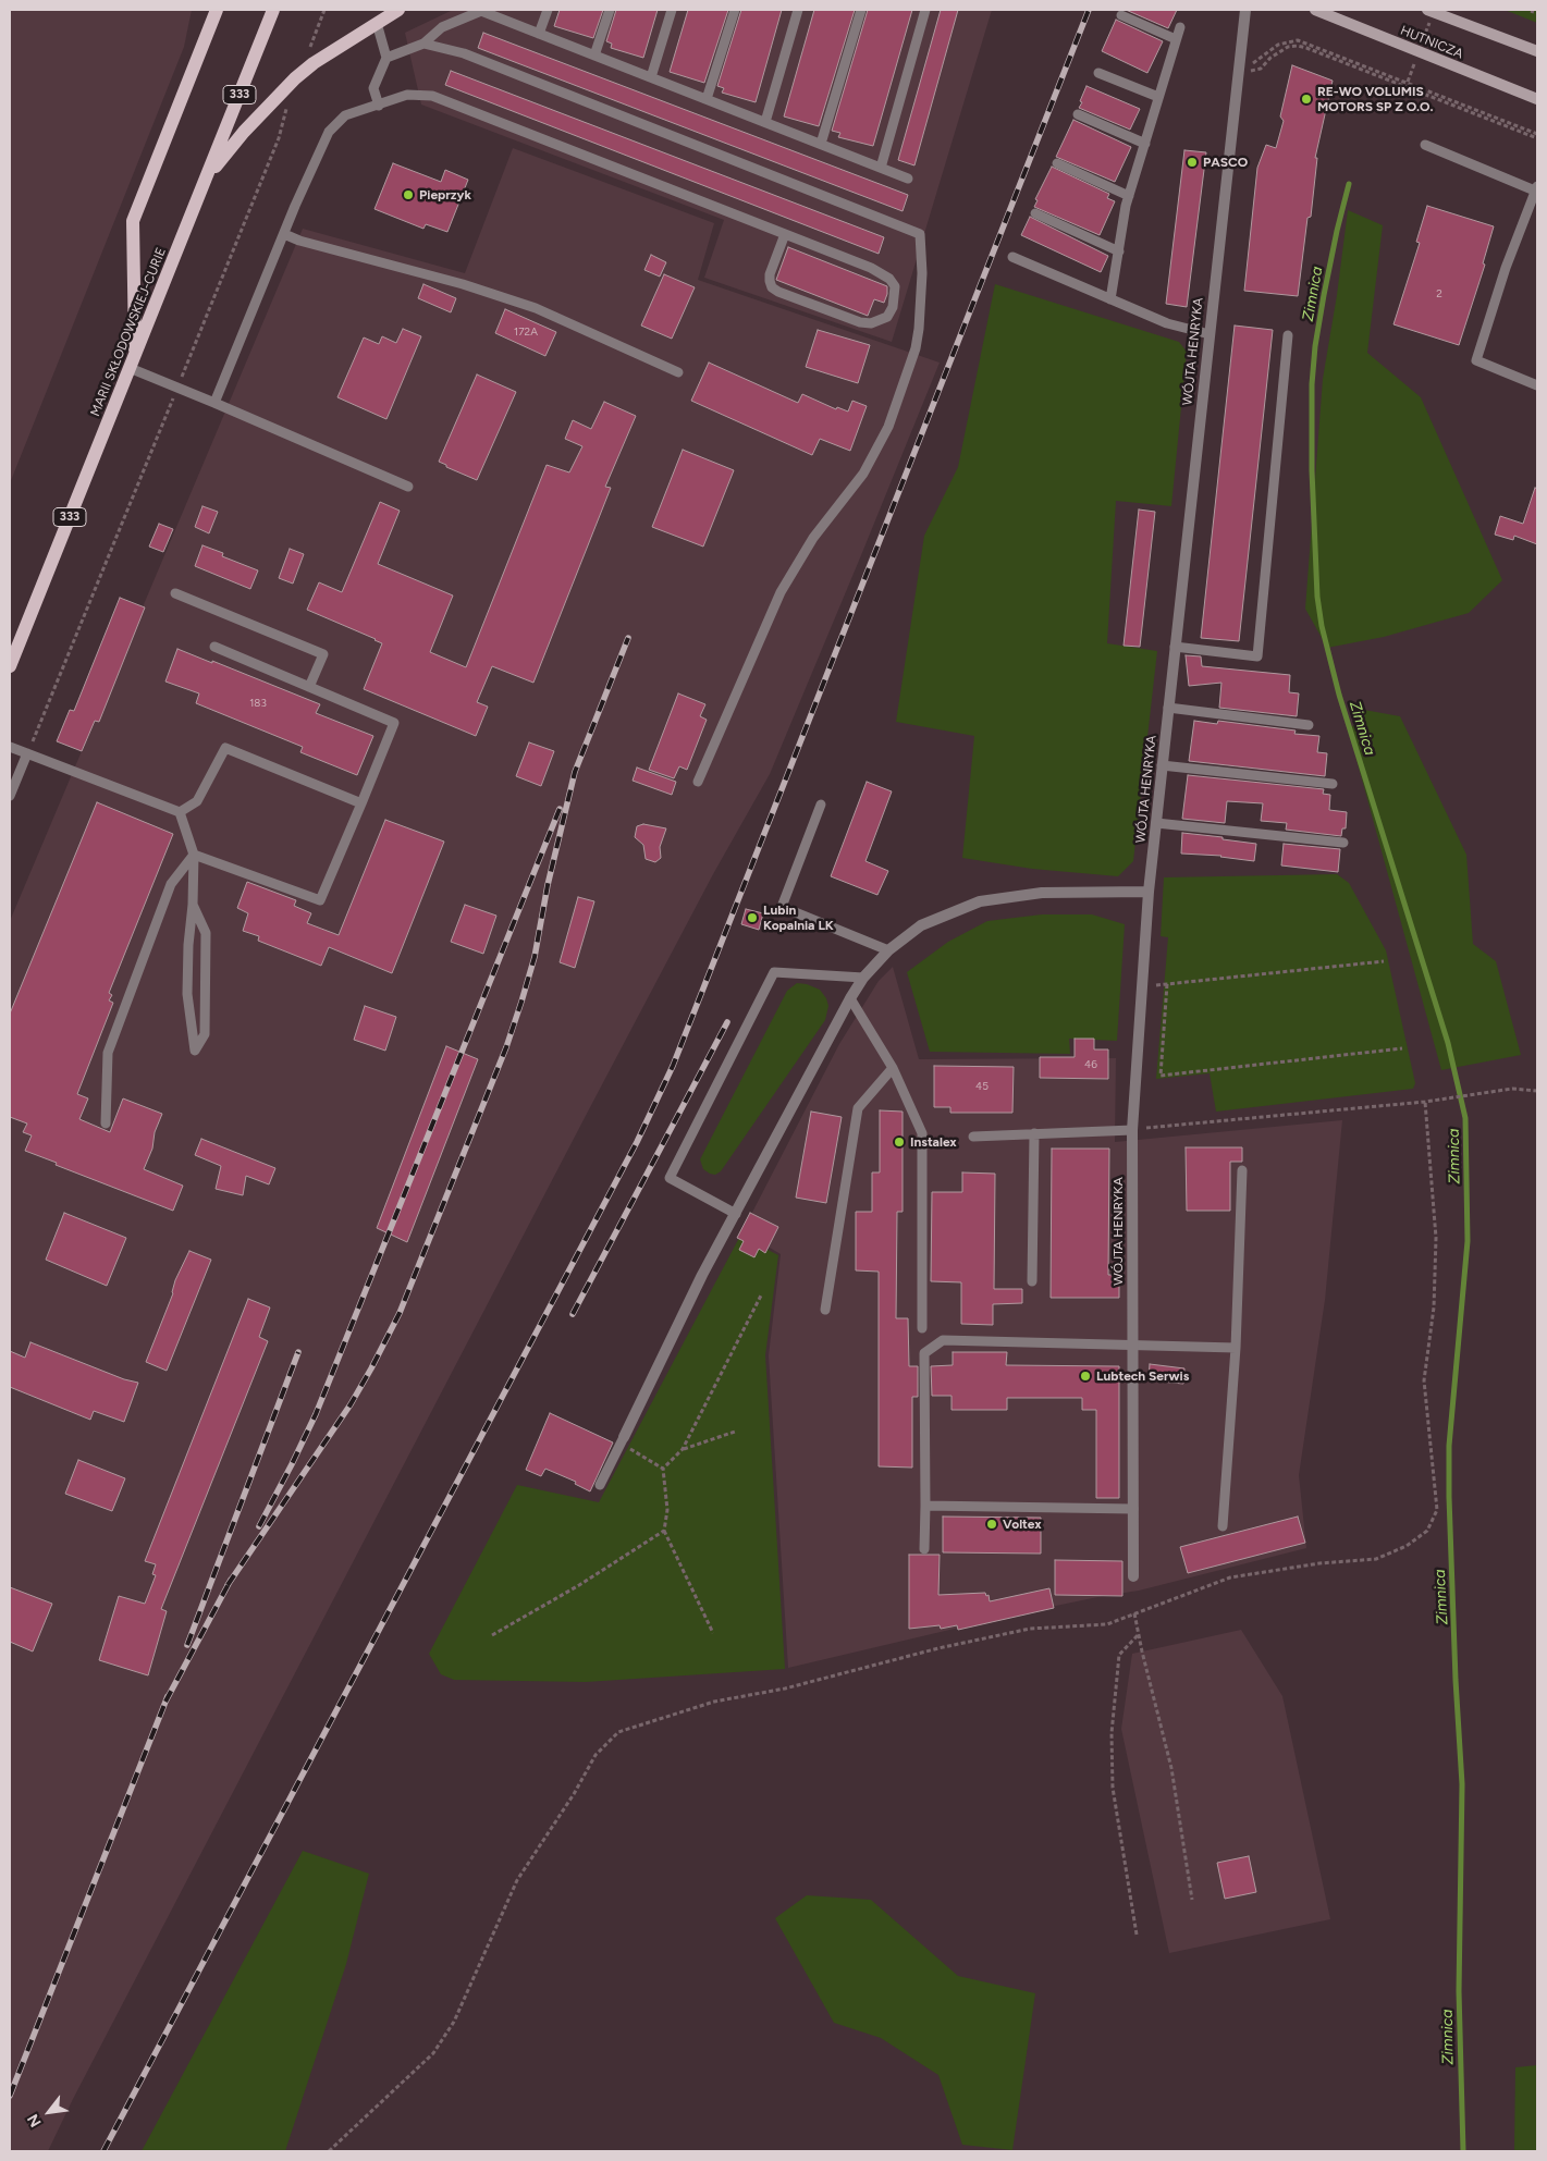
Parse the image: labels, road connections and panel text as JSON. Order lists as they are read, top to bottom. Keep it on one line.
{"streets":{"main road":["HUTNICZA","333","MARII SKŁODOWSKIEJ-CURIE"],"street":["WÓJTA HENRYKA"]},"water":["Zimnica"],"places":["RE-WO VOLUMIS MOTORS SP Z O.O.","PASCO","Pieprzyk","Lubin Kopalnia LK","Instalex","Lubtech Serwis","Voltex"],"house_numbers":["2","172A","183","46","45"],"north":"bottom left"}
